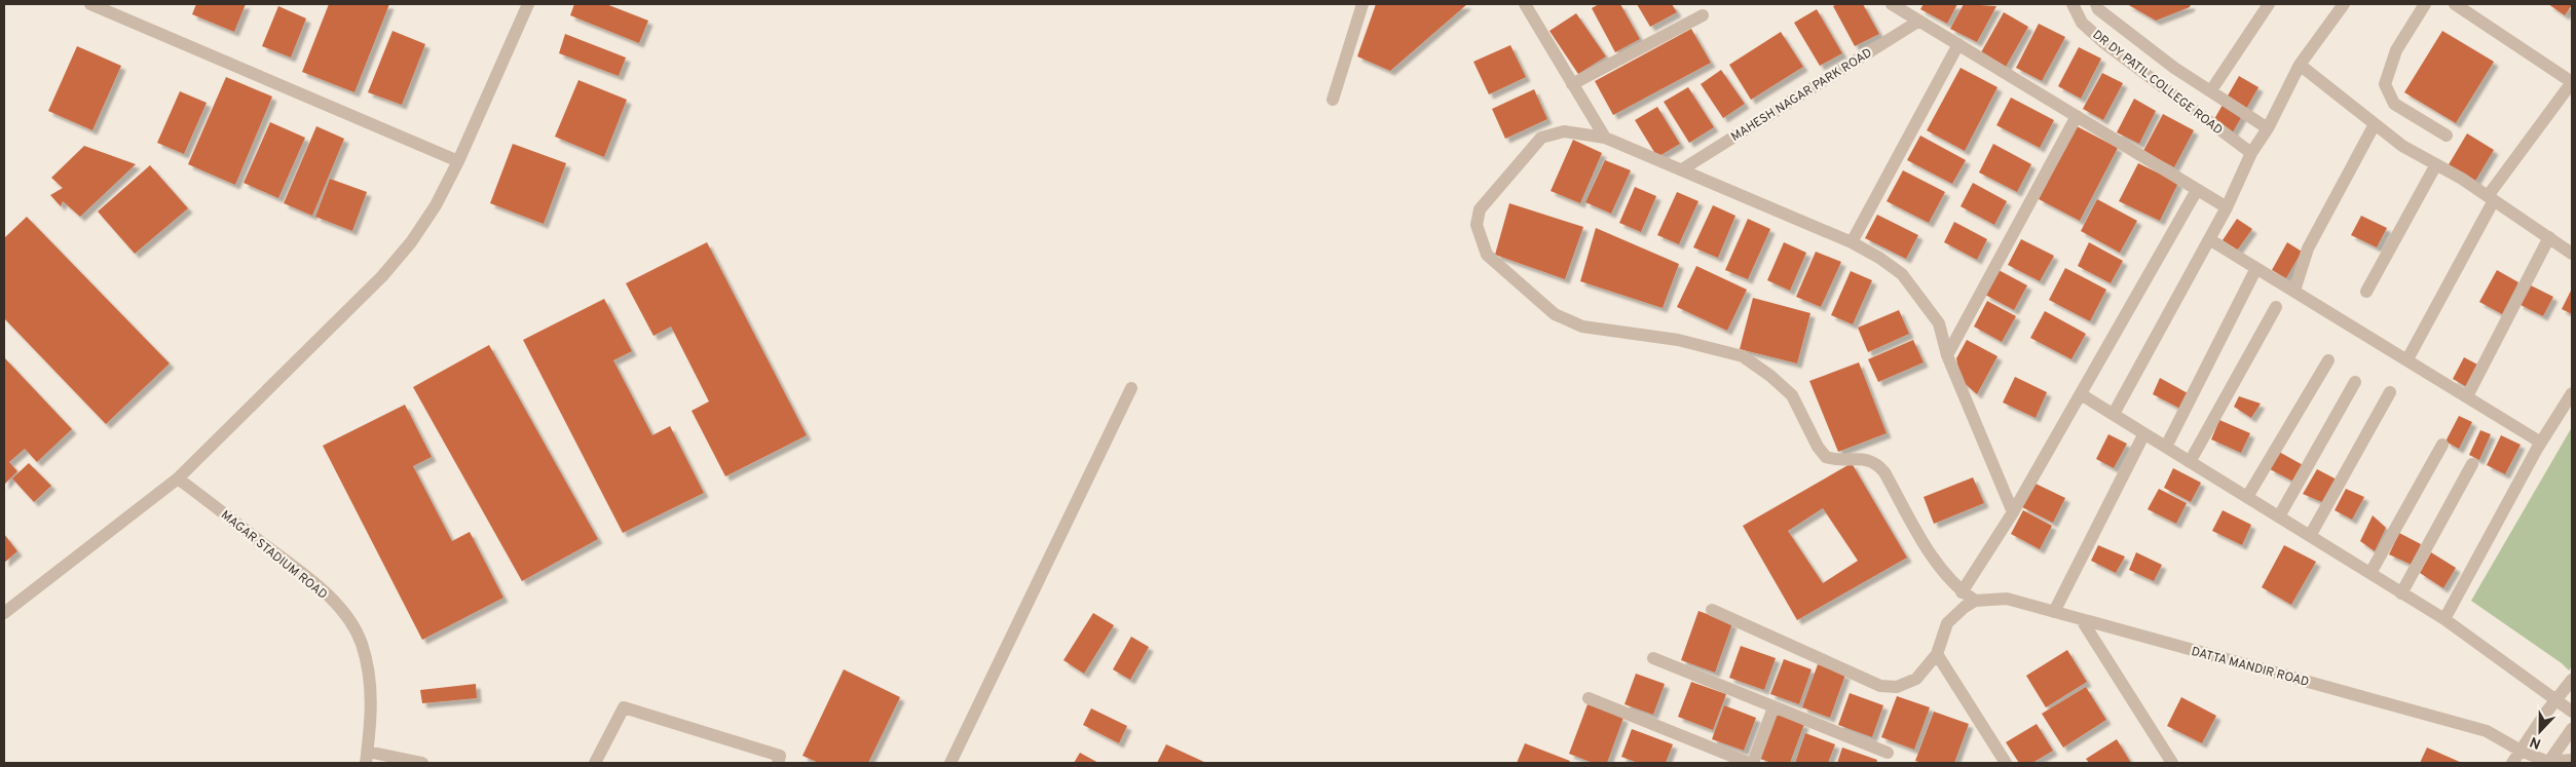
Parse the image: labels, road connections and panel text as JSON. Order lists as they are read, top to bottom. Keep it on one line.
{"streets":{"street":["DR DY PATIL COLLEGE ROAD","MAHESH NAGAR PARK ROAD","MAGAR STADIUM ROAD","DATTA MANDIR ROAD"]},"north":"bottom"}
